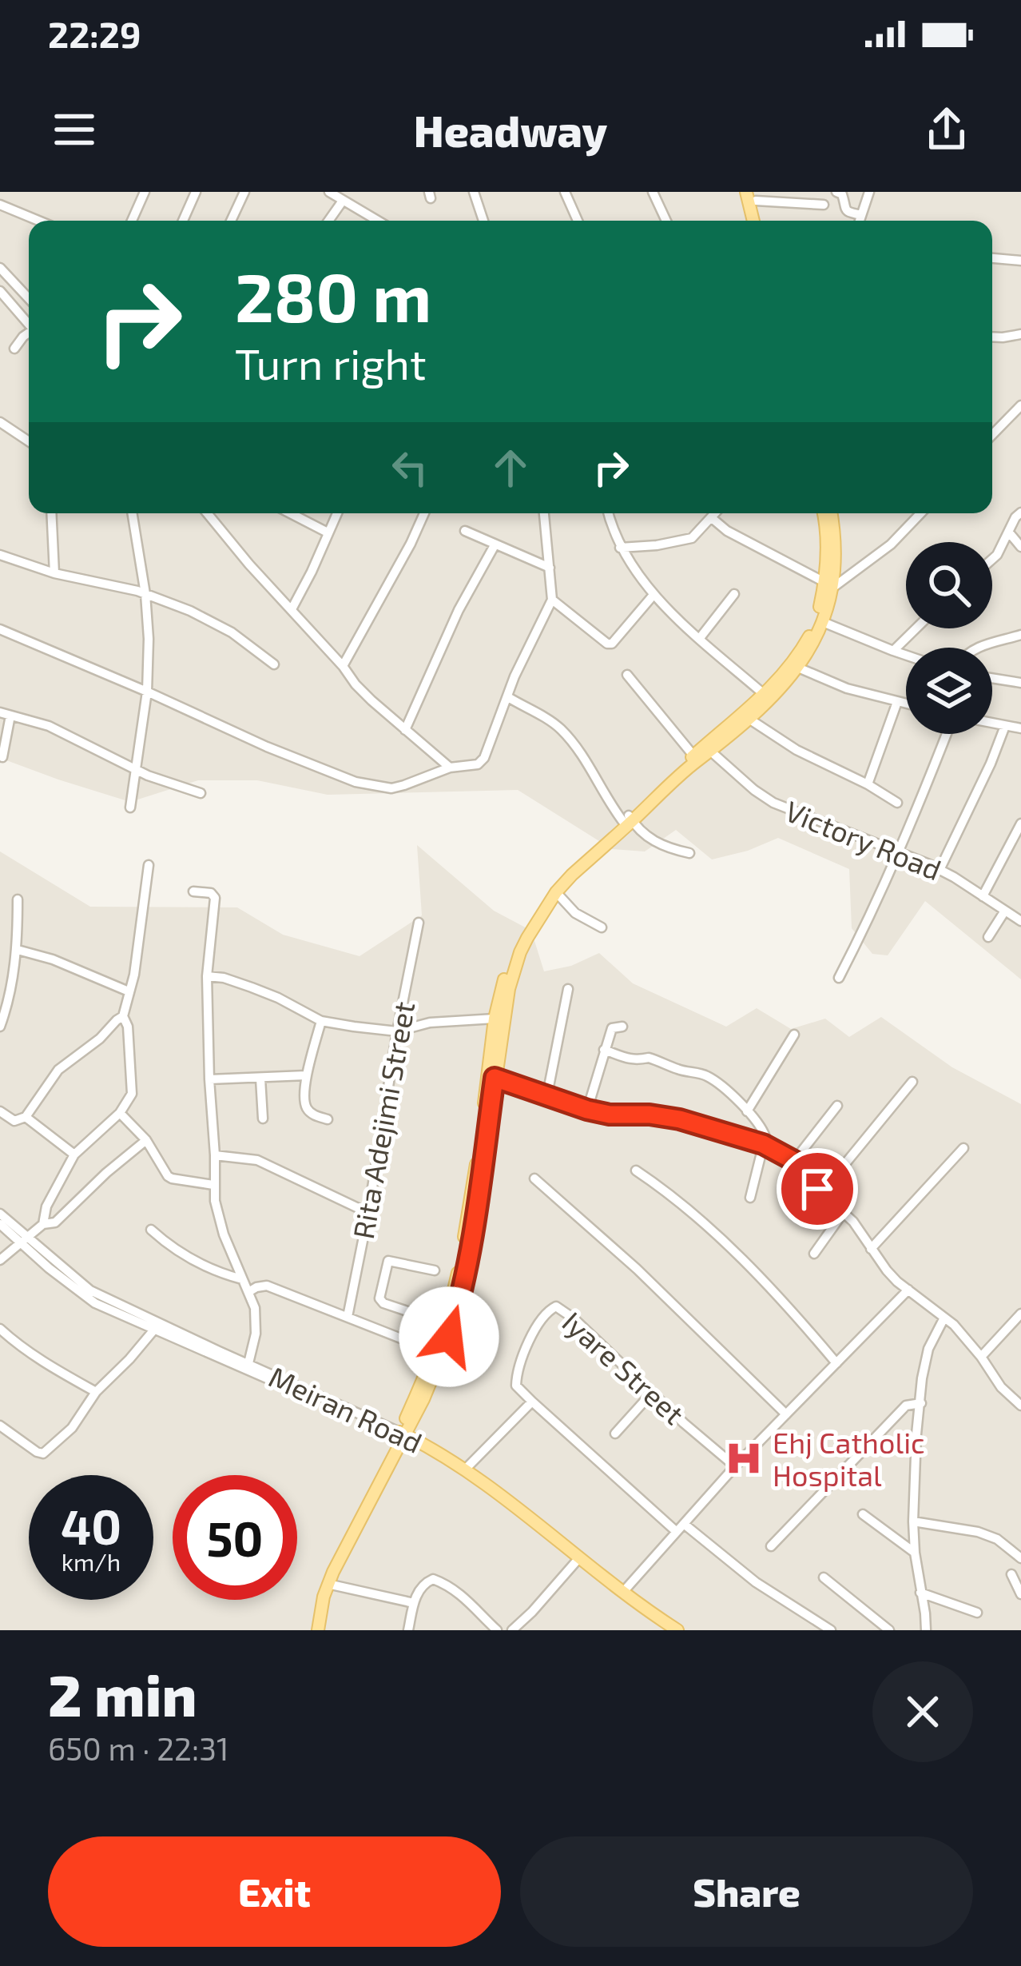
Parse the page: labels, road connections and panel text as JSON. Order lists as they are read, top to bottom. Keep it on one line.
{"streets":{"main road":["Meiran Road"],"street":["Victory Road","Rita Adejimi Street","Iyare Street"]},"places":{"hospital":["Ehj Catholic Hospital"]},"page":{"status":"22:29","header":"Headway","turn":["280 m","Turn right"],"speed":"40 km/h","limit":"50","heading":["2 min","650 m · 22:31"],"buttons":["Exit","Share"]}}
